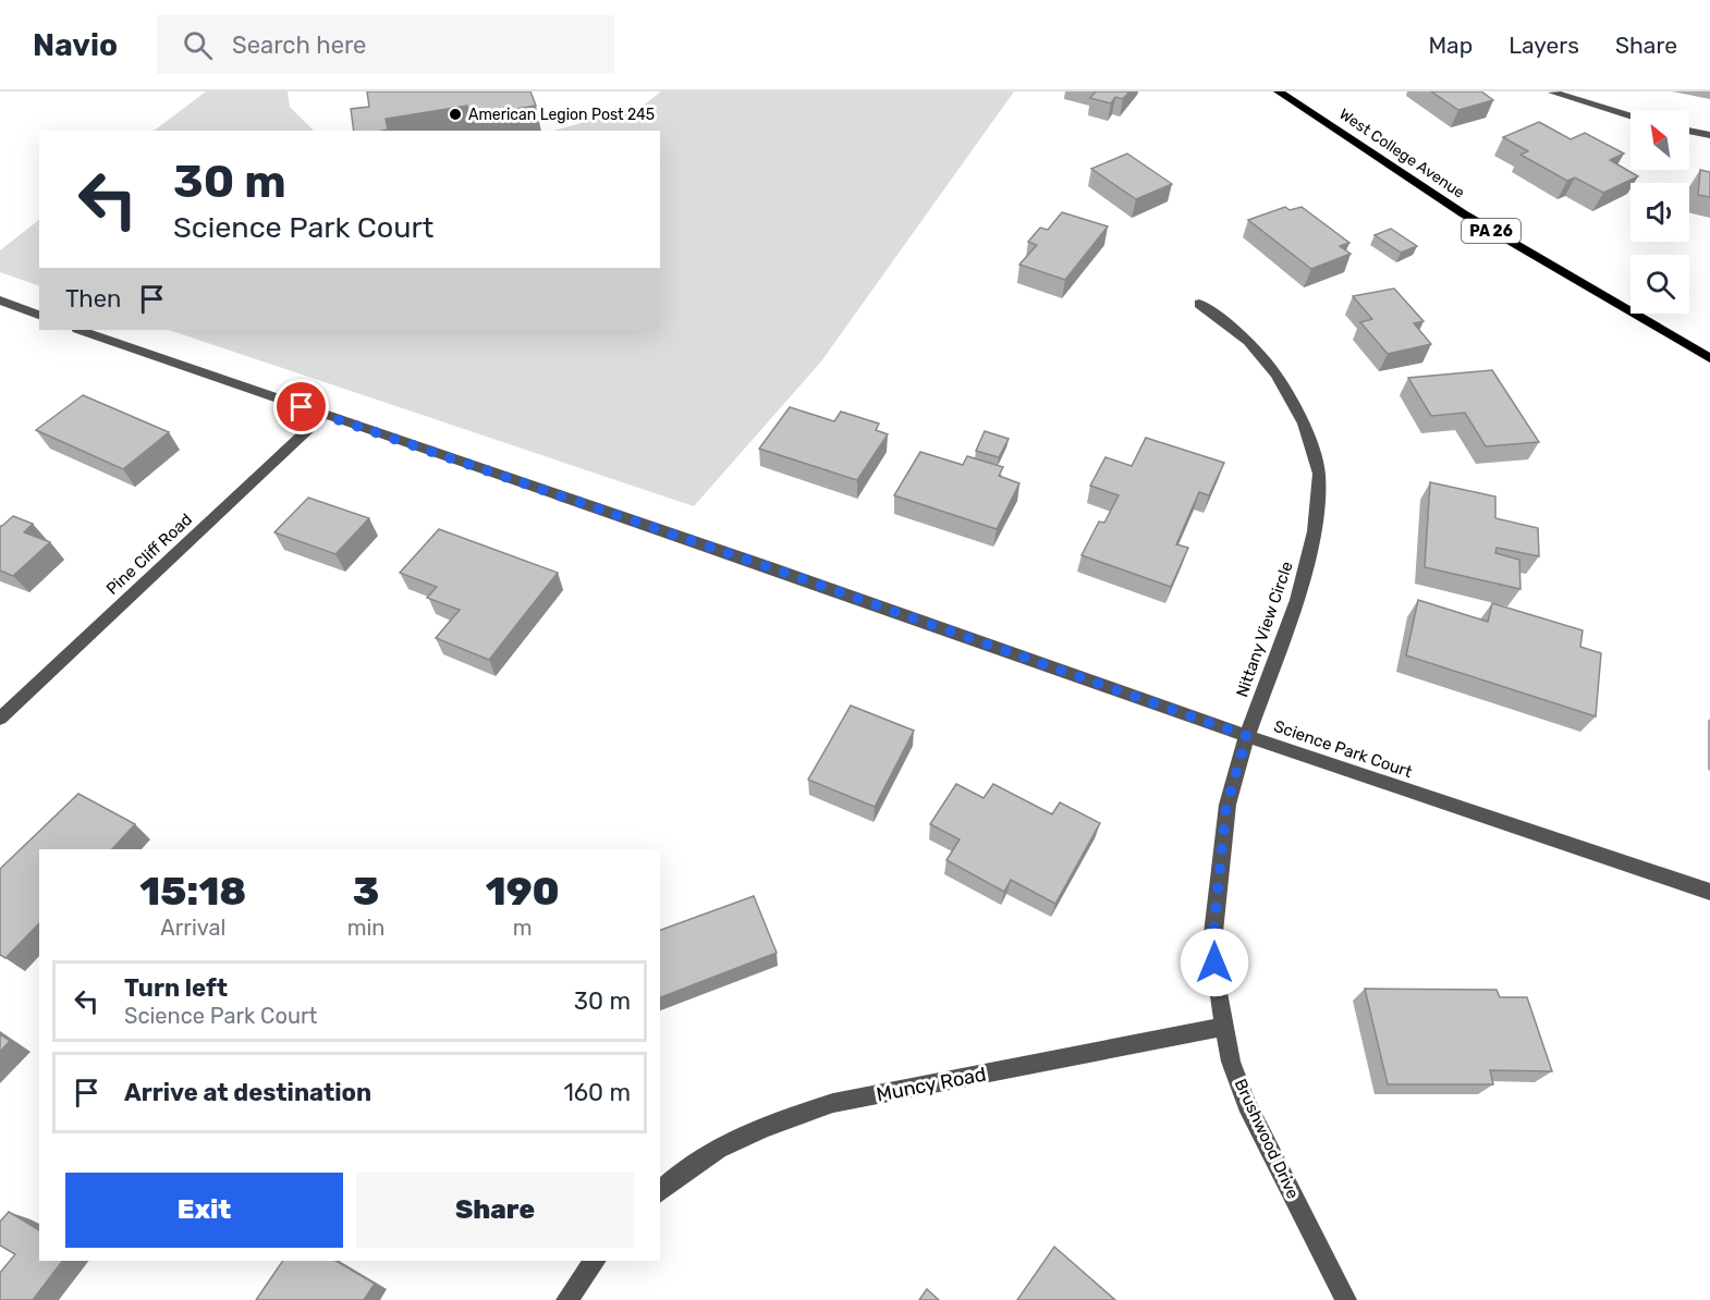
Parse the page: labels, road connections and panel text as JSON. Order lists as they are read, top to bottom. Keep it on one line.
{"streets":{"main road":["West College Avenue","PA 26"],"street":["Pine Cliff Road","Nittany View Circle","Science Park Court","Muncy Road","Brushwood Drive"]},"crossings":[["Pine Cliff Road","Science Park Court"],["Nittany View Circle","Science Park Court"],["Nittany View Circle","Brushwood Drive"],["Science Park Court","Brushwood Drive"],["Muncy Road","Brushwood Drive"]],"places":["American Legion Post 245"],"north":"top left","page":{"header":"Navio","search":"Search here","nav":["Map","Layers","Share"],"turn":["30 m","Science Park Court"],"then":"Then","eta":["15:18","Arrival","3","min","190","m"],"list":[{"name":"Turn left","note":"Science Park Court","value":"30 m"},{"name":"Arrive at destination","value":"160 m"}],"buttons":["Exit","Share"]}}
